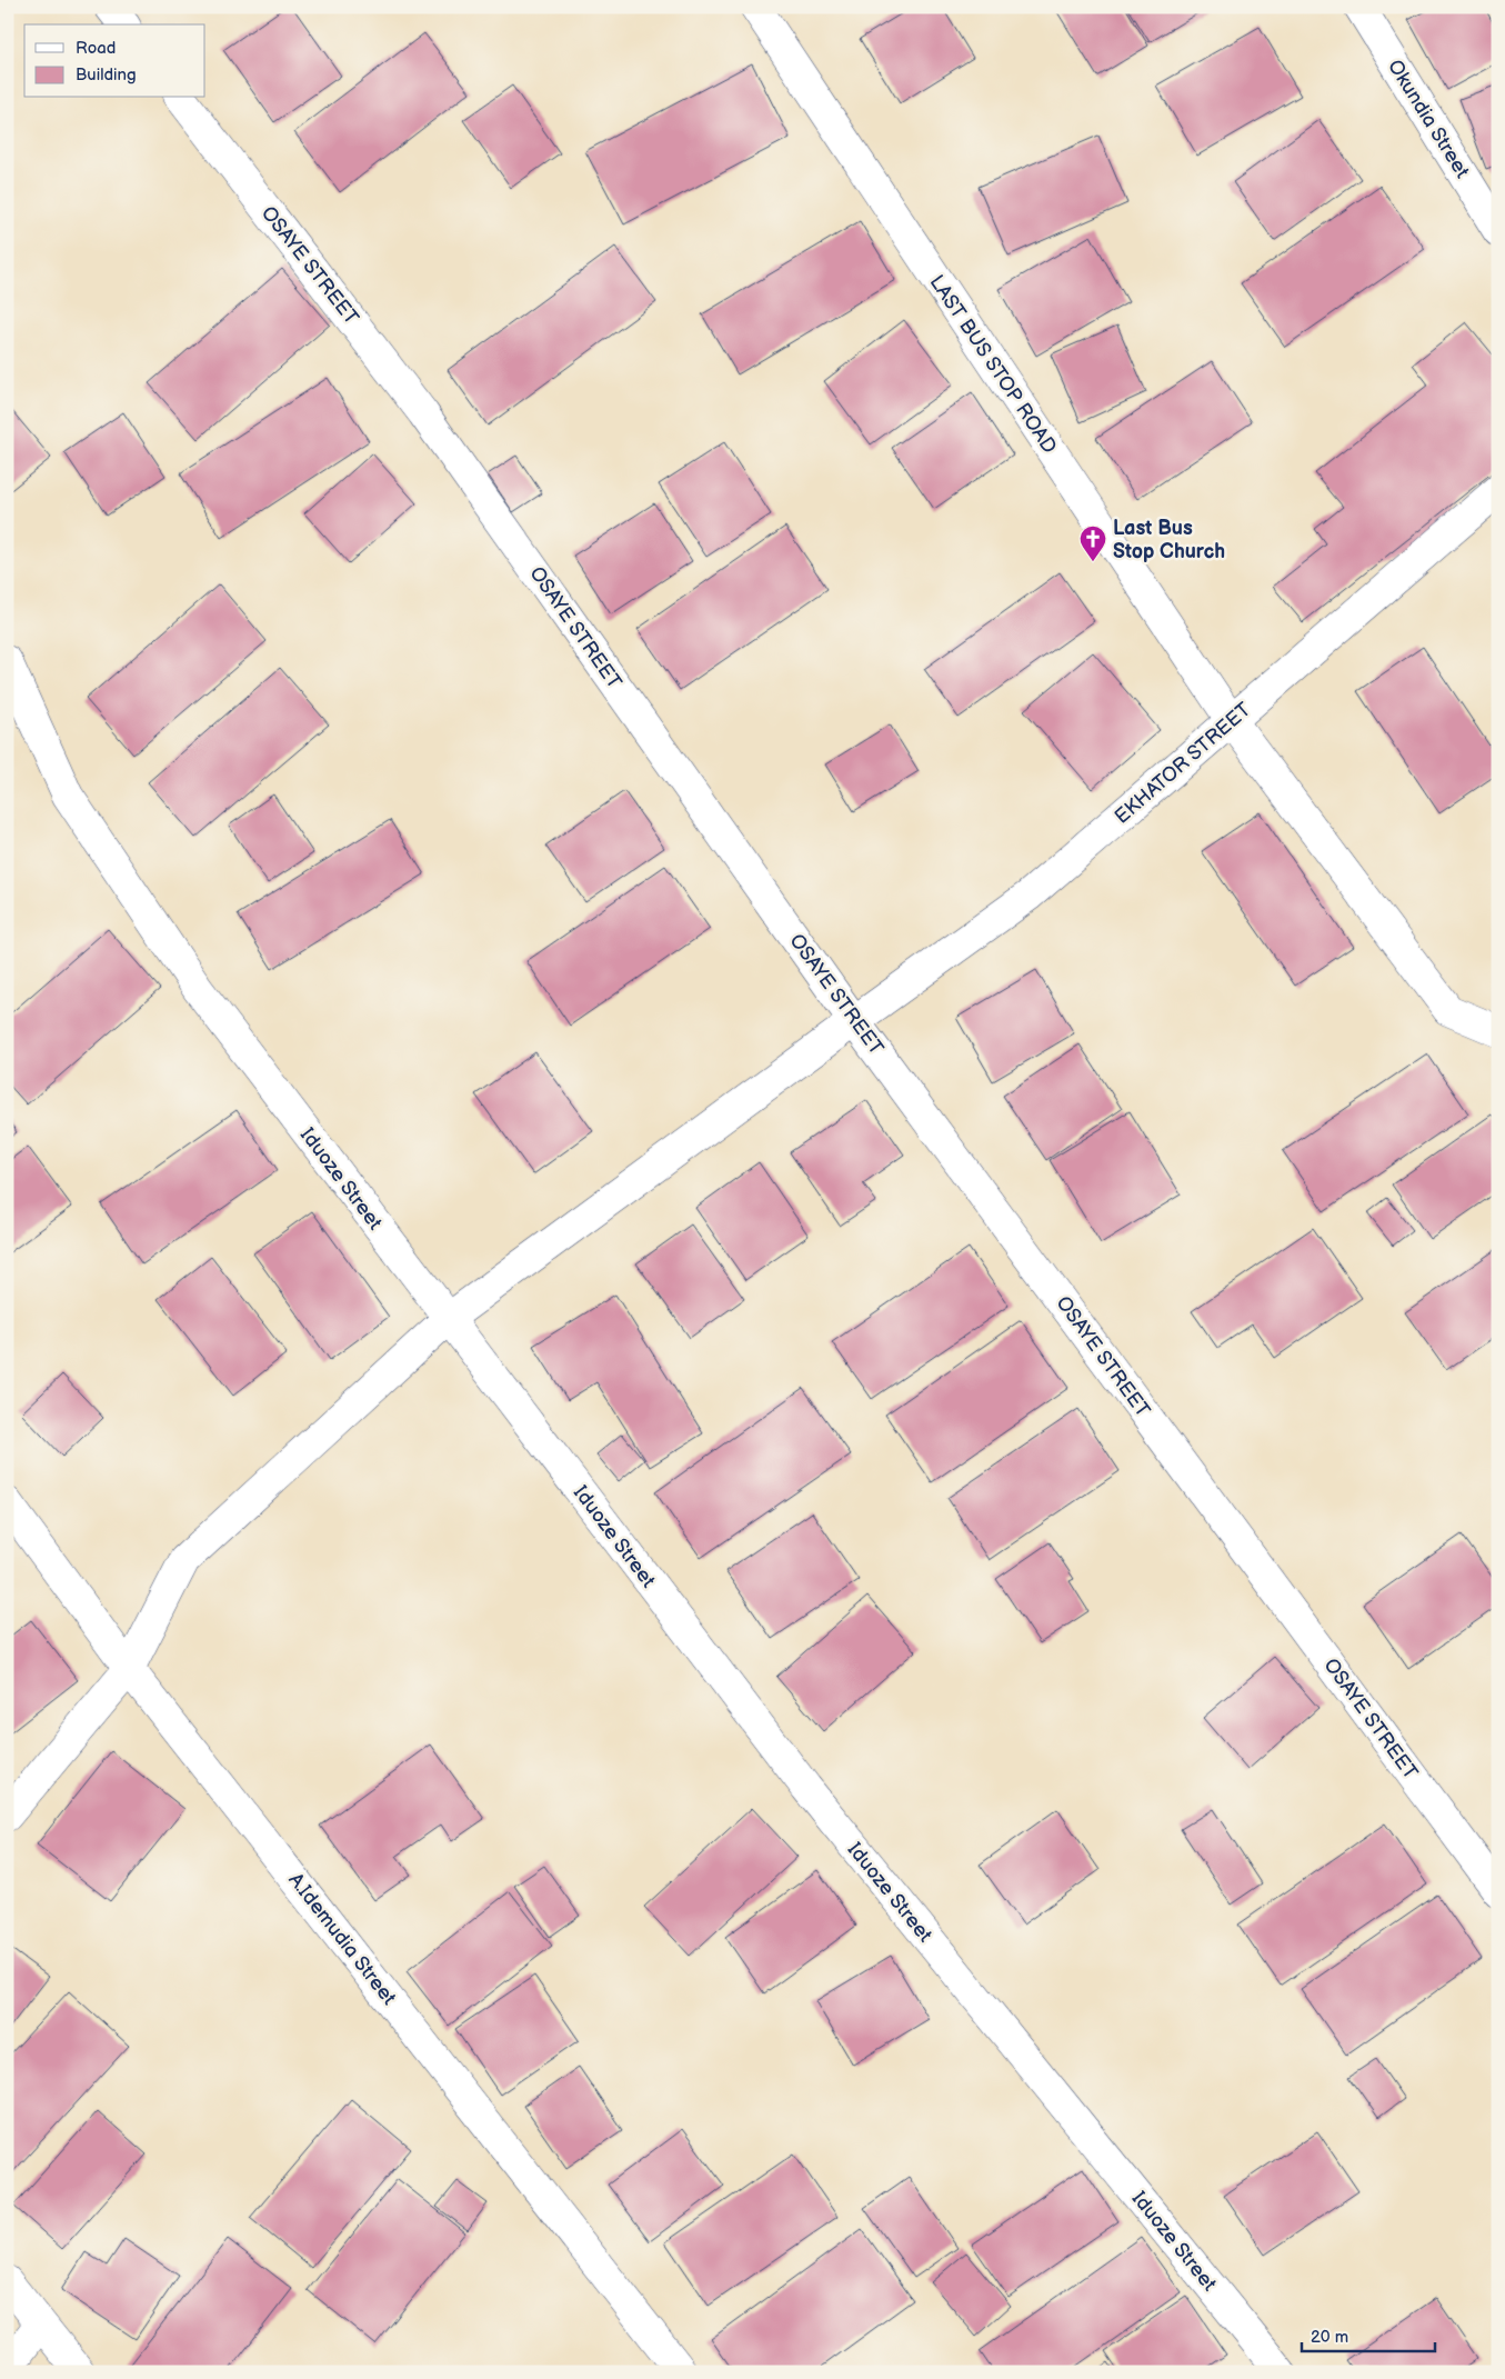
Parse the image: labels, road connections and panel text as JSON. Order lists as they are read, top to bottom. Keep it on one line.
{"streets":{"street":["Okundia Street","OSAYE STREET","LAST BUS STOP ROAD","EKHATOR STREET","Iduoze Street","A.Idemudia Street"]},"crossings":[["OSAYE STREET","EKHATOR STREET"],["LAST BUS STOP ROAD","EKHATOR STREET"],["EKHATOR STREET","Iduoze Street"],["EKHATOR STREET","A.Idemudia Street"]],"places":{"church":["Last Bus Stop Church"]},"legend":["Road","Building"],"scale_bar":"20 m"}
